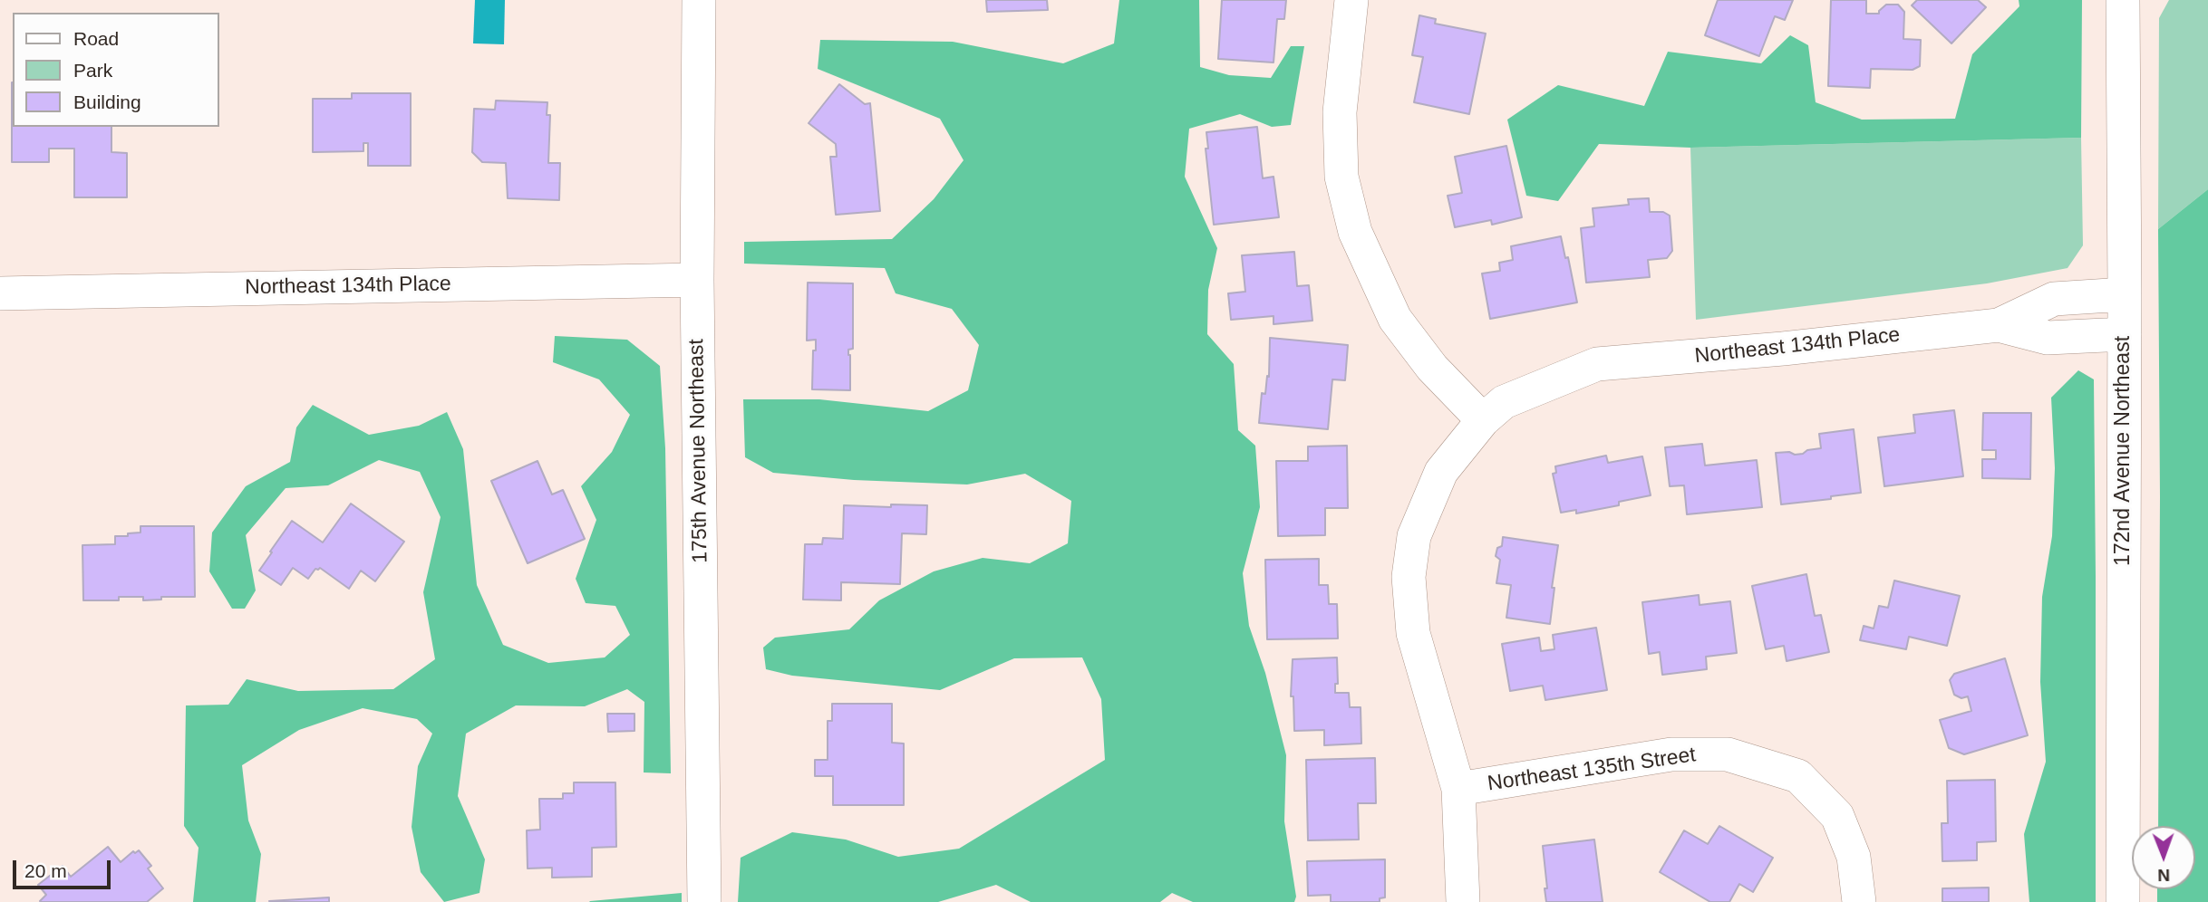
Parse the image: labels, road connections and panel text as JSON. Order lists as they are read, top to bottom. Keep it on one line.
{"streets":{"street":["Northeast 134th Place","175th Avenue Northeast","172nd Avenue Northeast","Northeast 135th Street"]},"crossings":[["Northeast 134th Place","175th Avenue Northeast"],["Northeast 134th Place","172nd Avenue Northeast"],["Northeast 134th Place","Northeast 135th Street"]],"legend":["Road","Park","Building"],"scale_bar":"20 m","north":"bottom"}
